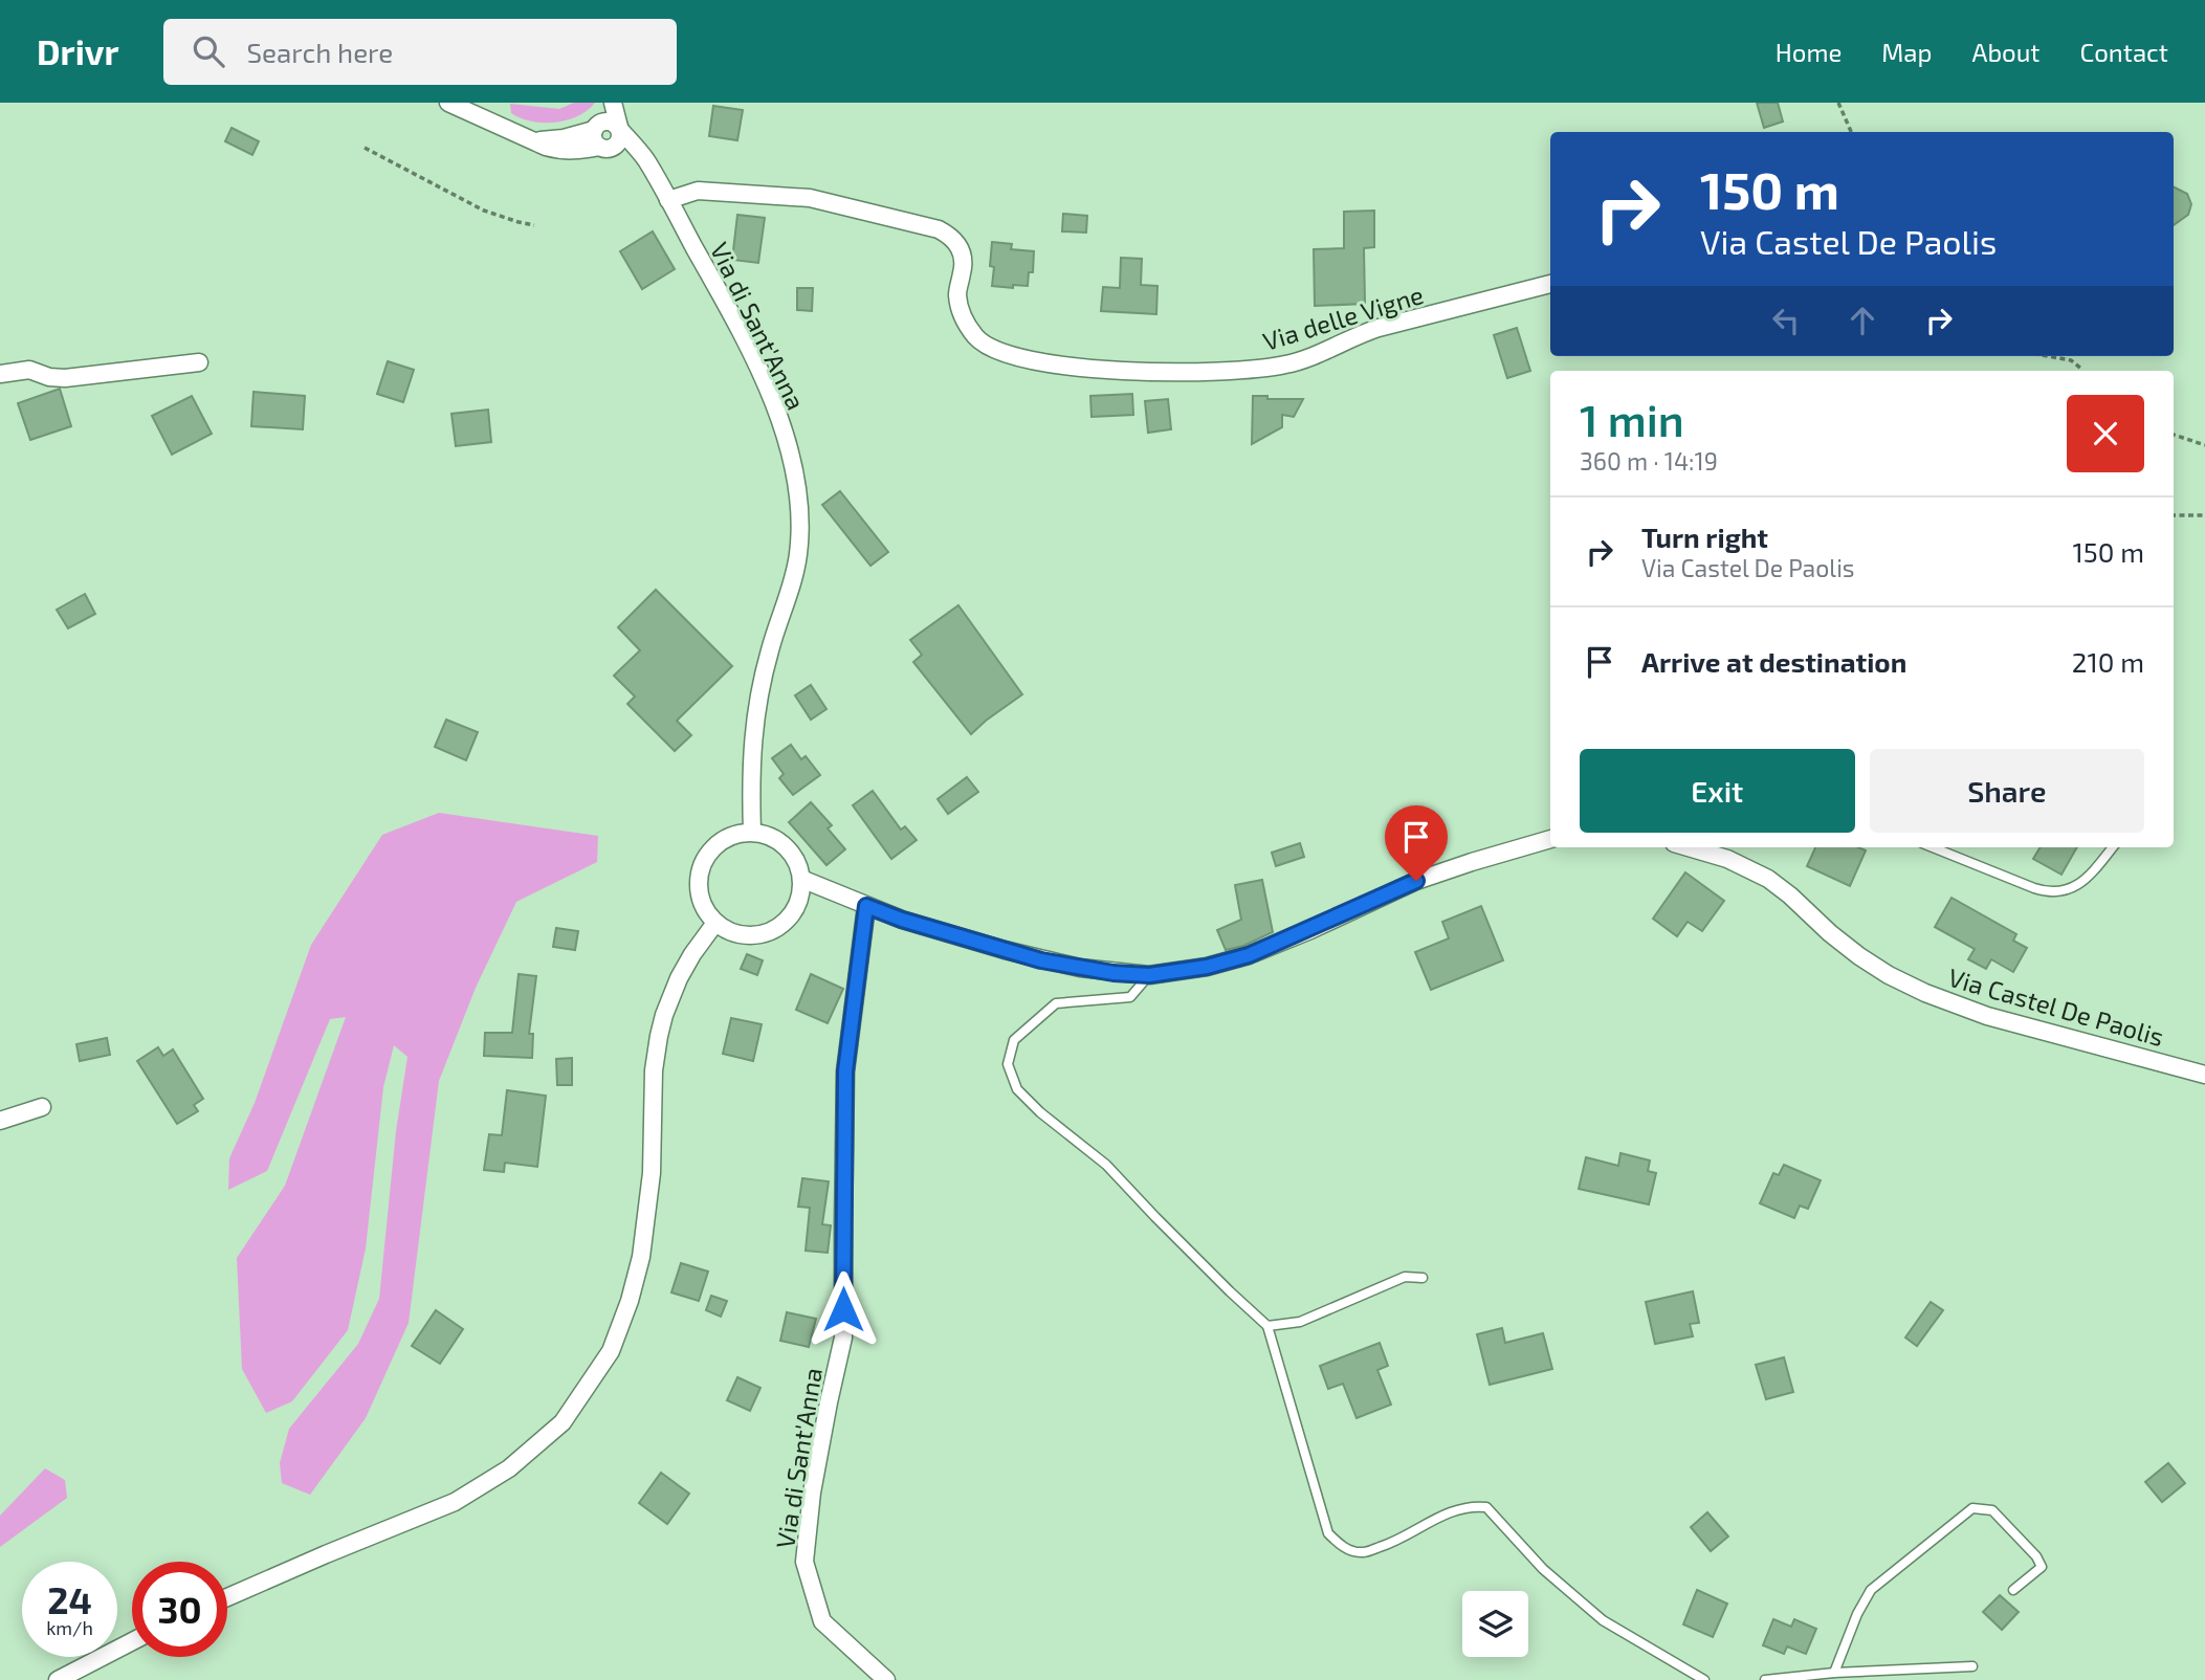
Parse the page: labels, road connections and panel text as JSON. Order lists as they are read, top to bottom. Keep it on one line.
{"streets":{"street":["Via delle Vigne","Via di Sant'Anna","Via Castel De Paolis"]},"crossings":[["Via delle Vigne","Via di Sant'Anna"]],"page":{"header":"Drivr","search":"Search here","nav":["Home","Map","About","Contact"],"turn":["150 m","Via Castel De Paolis"],"heading":["1 min","360 m · 14:19"],"list":[{"name":"Turn right","note":"Via Castel De Paolis","value":"150 m"},{"name":"Arrive at destination","value":"210 m"}],"buttons":["Exit","Share"],"speed":"24 km/h","limit":"30"}}
